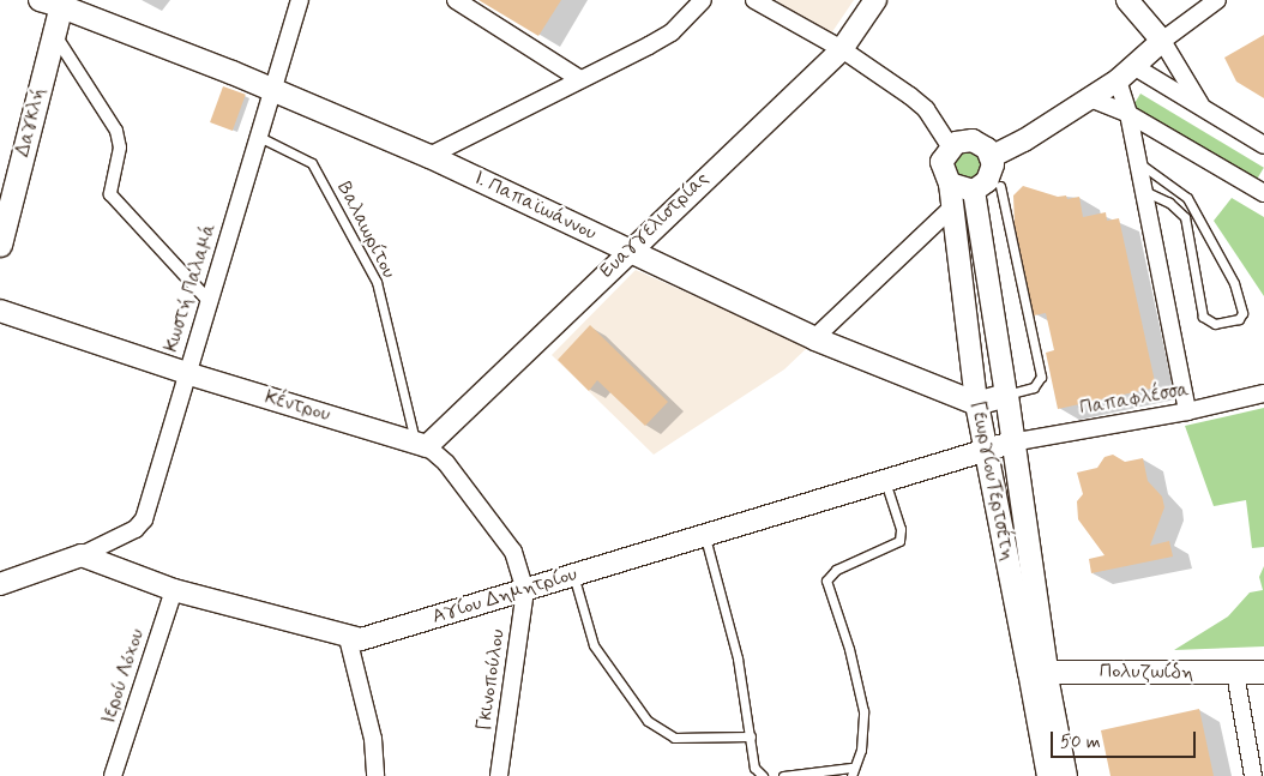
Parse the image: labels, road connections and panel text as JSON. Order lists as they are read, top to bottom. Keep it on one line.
{"streets":{"main road":["Δαγκλή","Ι. Παπαϊωάννου","ΓεωργίουΤερτσέτη","Πολυζωίδη"],"street":["Ευαγγελιστρίας","Κωστή Παλαμά","Παπαφλέσσα","Κέντρου","Αγίου Δημητρίου","Ιερού Λόχου","Γκινοπούλου"],"lane":["Βαλαωρίτου"]},"crossings":[["Δαγκλή","Ι. Παπαϊωάννου"],["Ι. Παπαϊωάννου","Ευαγγελιστρίας"],["Ι. Παπαϊωάννου","Κωστή Παλαμά"],["Ι. Παπαϊωάννου","ΓεωργίουΤερτσέτη"],["Ευαγγελιστρίας","Βαλαωρίτου"],["Ευαγγελιστρίας","Κέντρου"],["Βαλαωρίτου","Κωστή Παλαμά"],["Βαλαωρίτου","Κέντρου"],["Κωστή Παλαμά","Κέντρου"],["Κωστή Παλαμά","Αγίου Δημητρίου"],["Παπαφλέσσα","ΓεωργίουΤερτσέτη"],["Παπαφλέσσα","Αγίου Δημητρίου"],["Κέντρου","Αγίου Δημητρίου"],["Κέντρου","Γκινοπούλου"],["ΓεωργίουΤερτσέτη","Αγίου Δημητρίου"],["ΓεωργίουΤερτσέτη","Πολυζωίδη"],["Αγίου Δημητρίου","Ιερού Λόχου"],["Αγίου Δημητρίου","Γκινοπούλου"]],"scale_bar":"50 m"}
